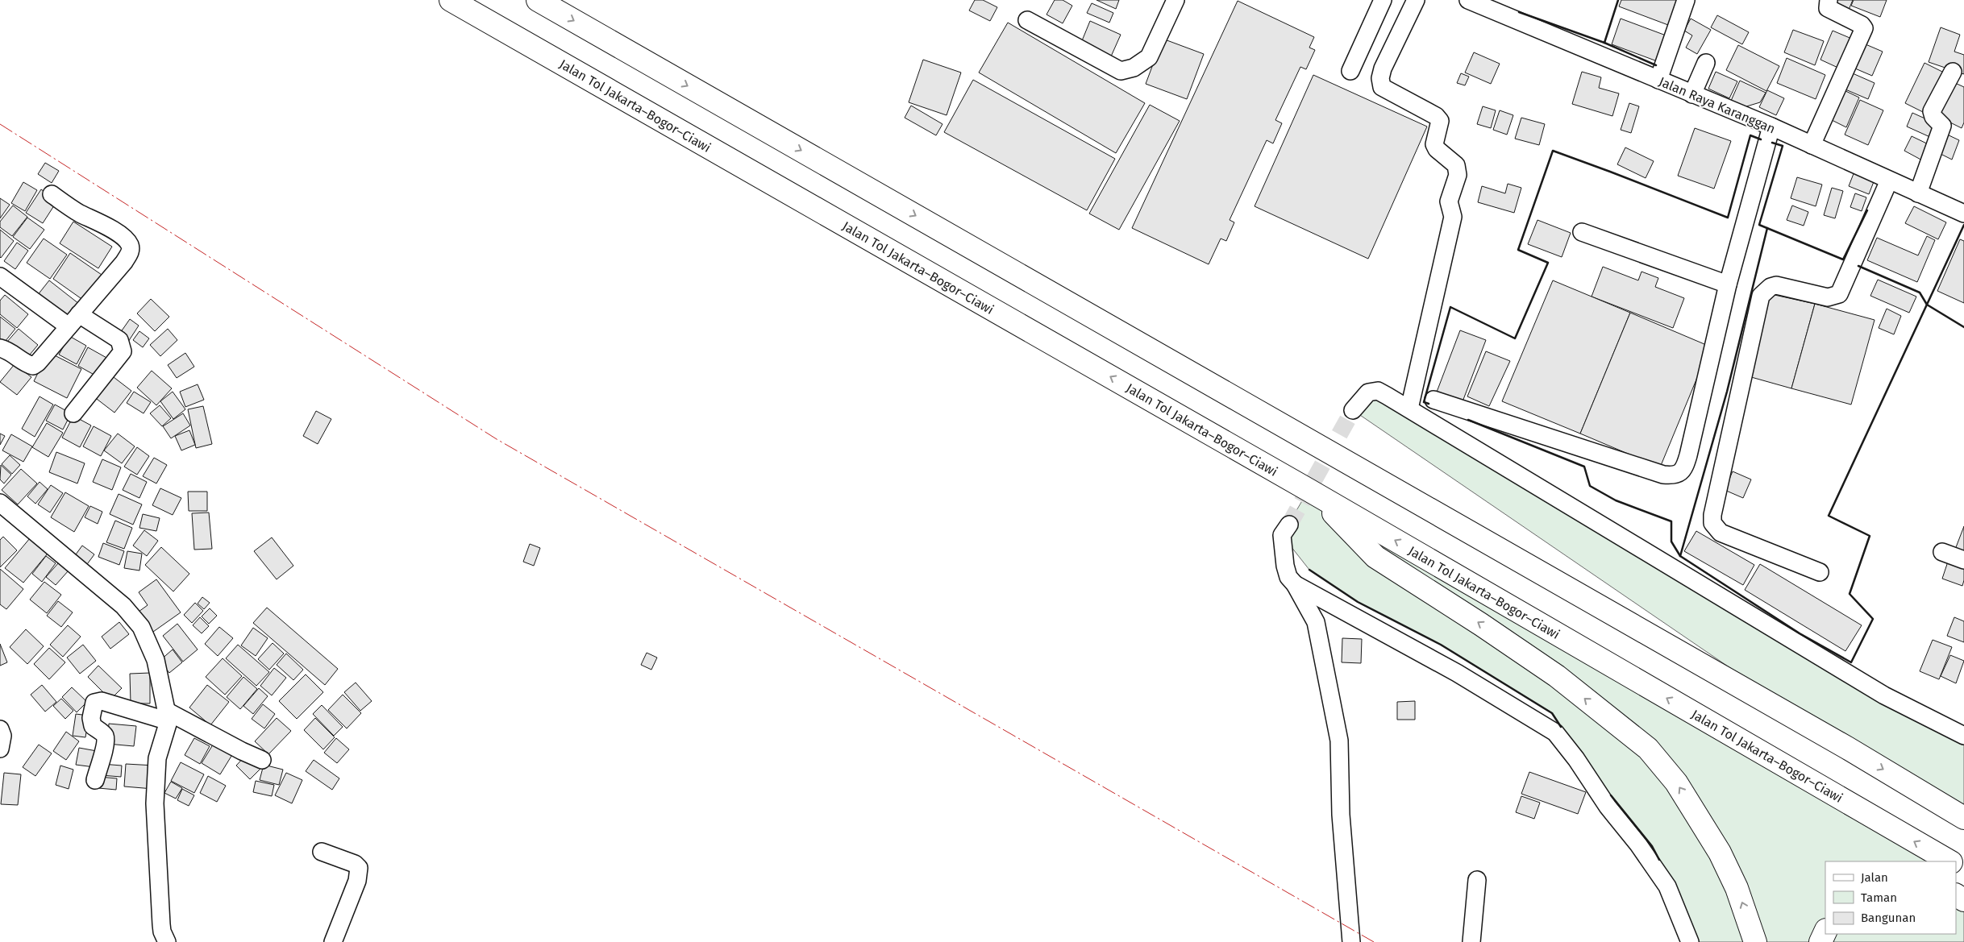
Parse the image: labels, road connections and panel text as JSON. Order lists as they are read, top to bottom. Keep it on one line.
{"streets":{"highway":["Jalan Tol Jakarta–Bogor–Ciawi"],"street":["Jalan Raya Karanggan"]},"legend":["Jalan","Taman","Bangunan"]}
